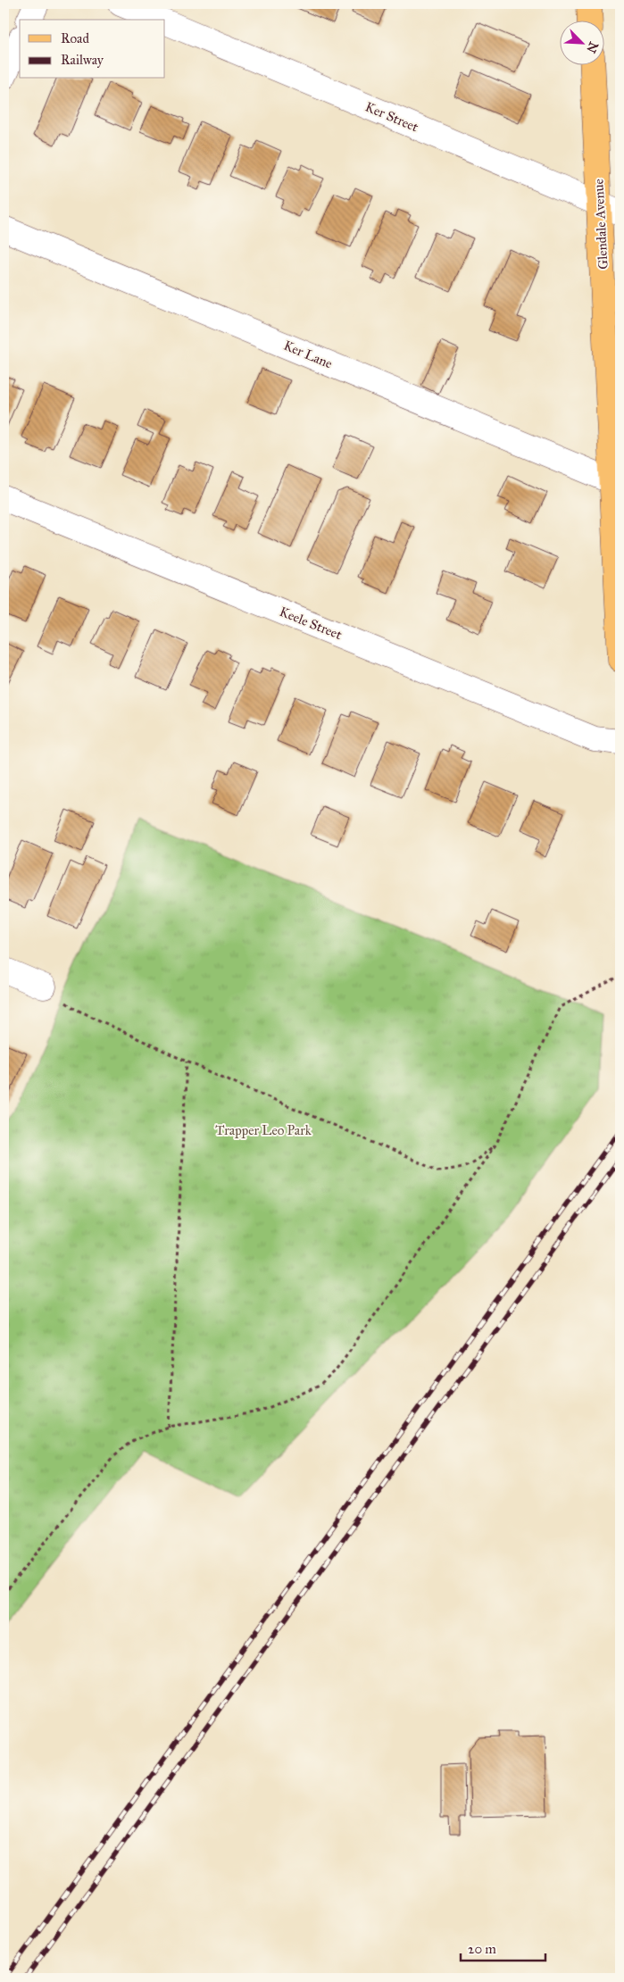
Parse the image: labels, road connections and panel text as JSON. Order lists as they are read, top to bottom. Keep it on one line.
{"streets":{"main road":["Glendale Avenue"],"street":["Ker Street","Ker Lane","Keele Street"]},"crossings":[["Ker Street","Glendale Avenue"],["Glendale Avenue","Ker Lane"]],"parks":["Trapper Leo Park"],"legend":["Road","Railway"],"scale_bar":"20 m","north":"bottom right"}
